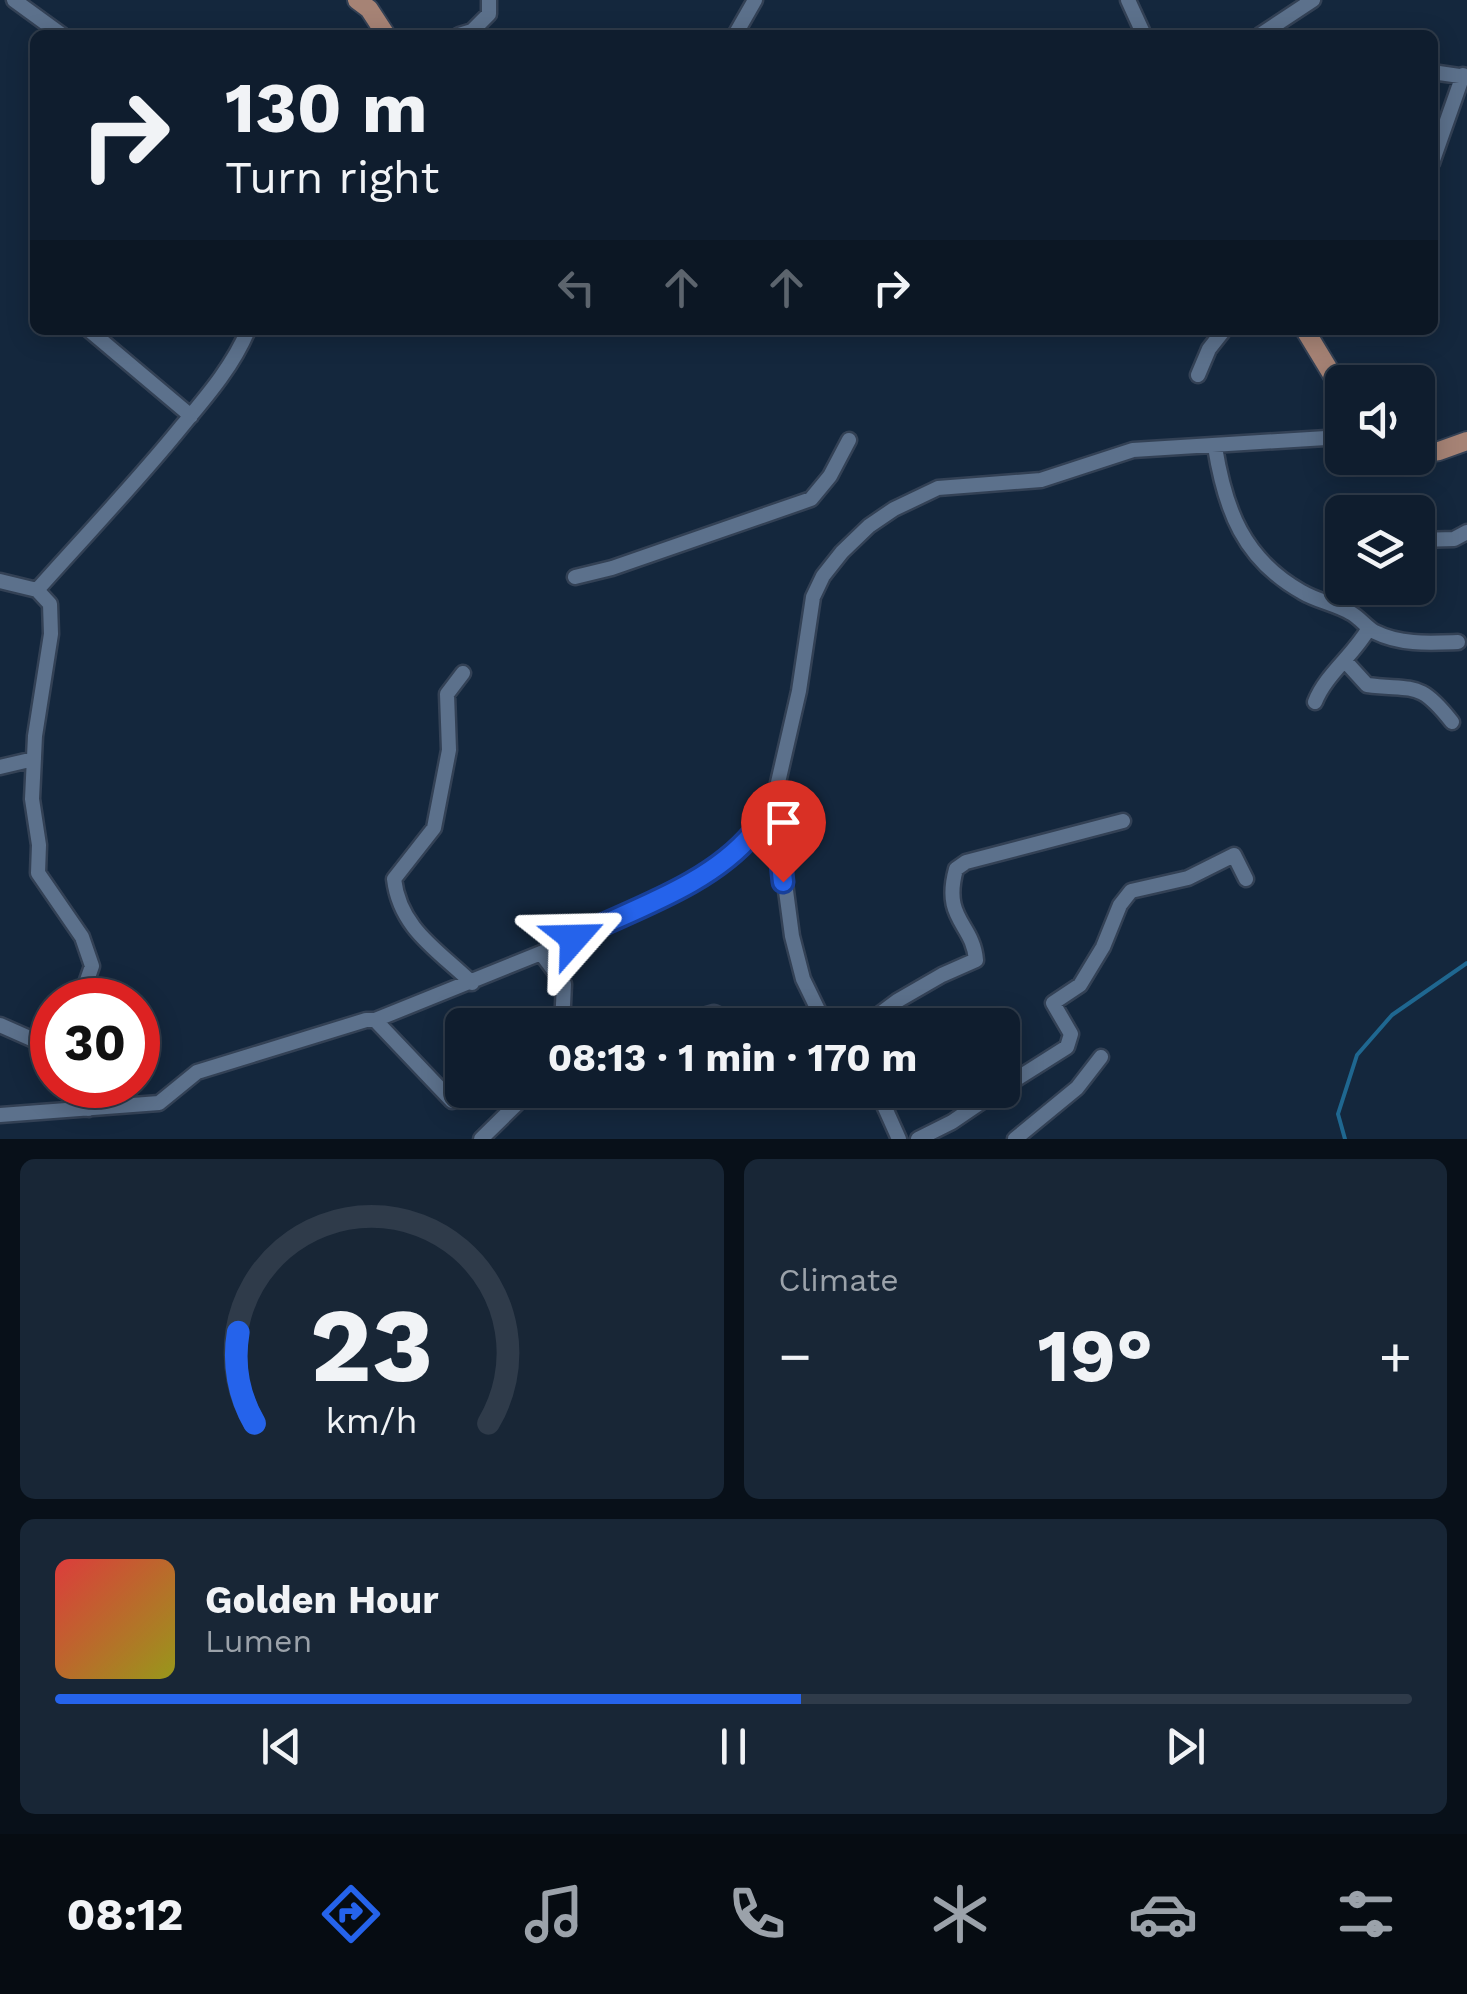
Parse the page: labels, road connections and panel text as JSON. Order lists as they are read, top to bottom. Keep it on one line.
{"page":{"turn":["130 m","Turn right"],"limit":"30","trip":"08:13 · 1 min · 170 m","tile":"Climate","heat":["−","19°","+"],"song":["Golden Hour","Lumen"],"tabs":"08:12","gauge":["23","km/h"]}}
